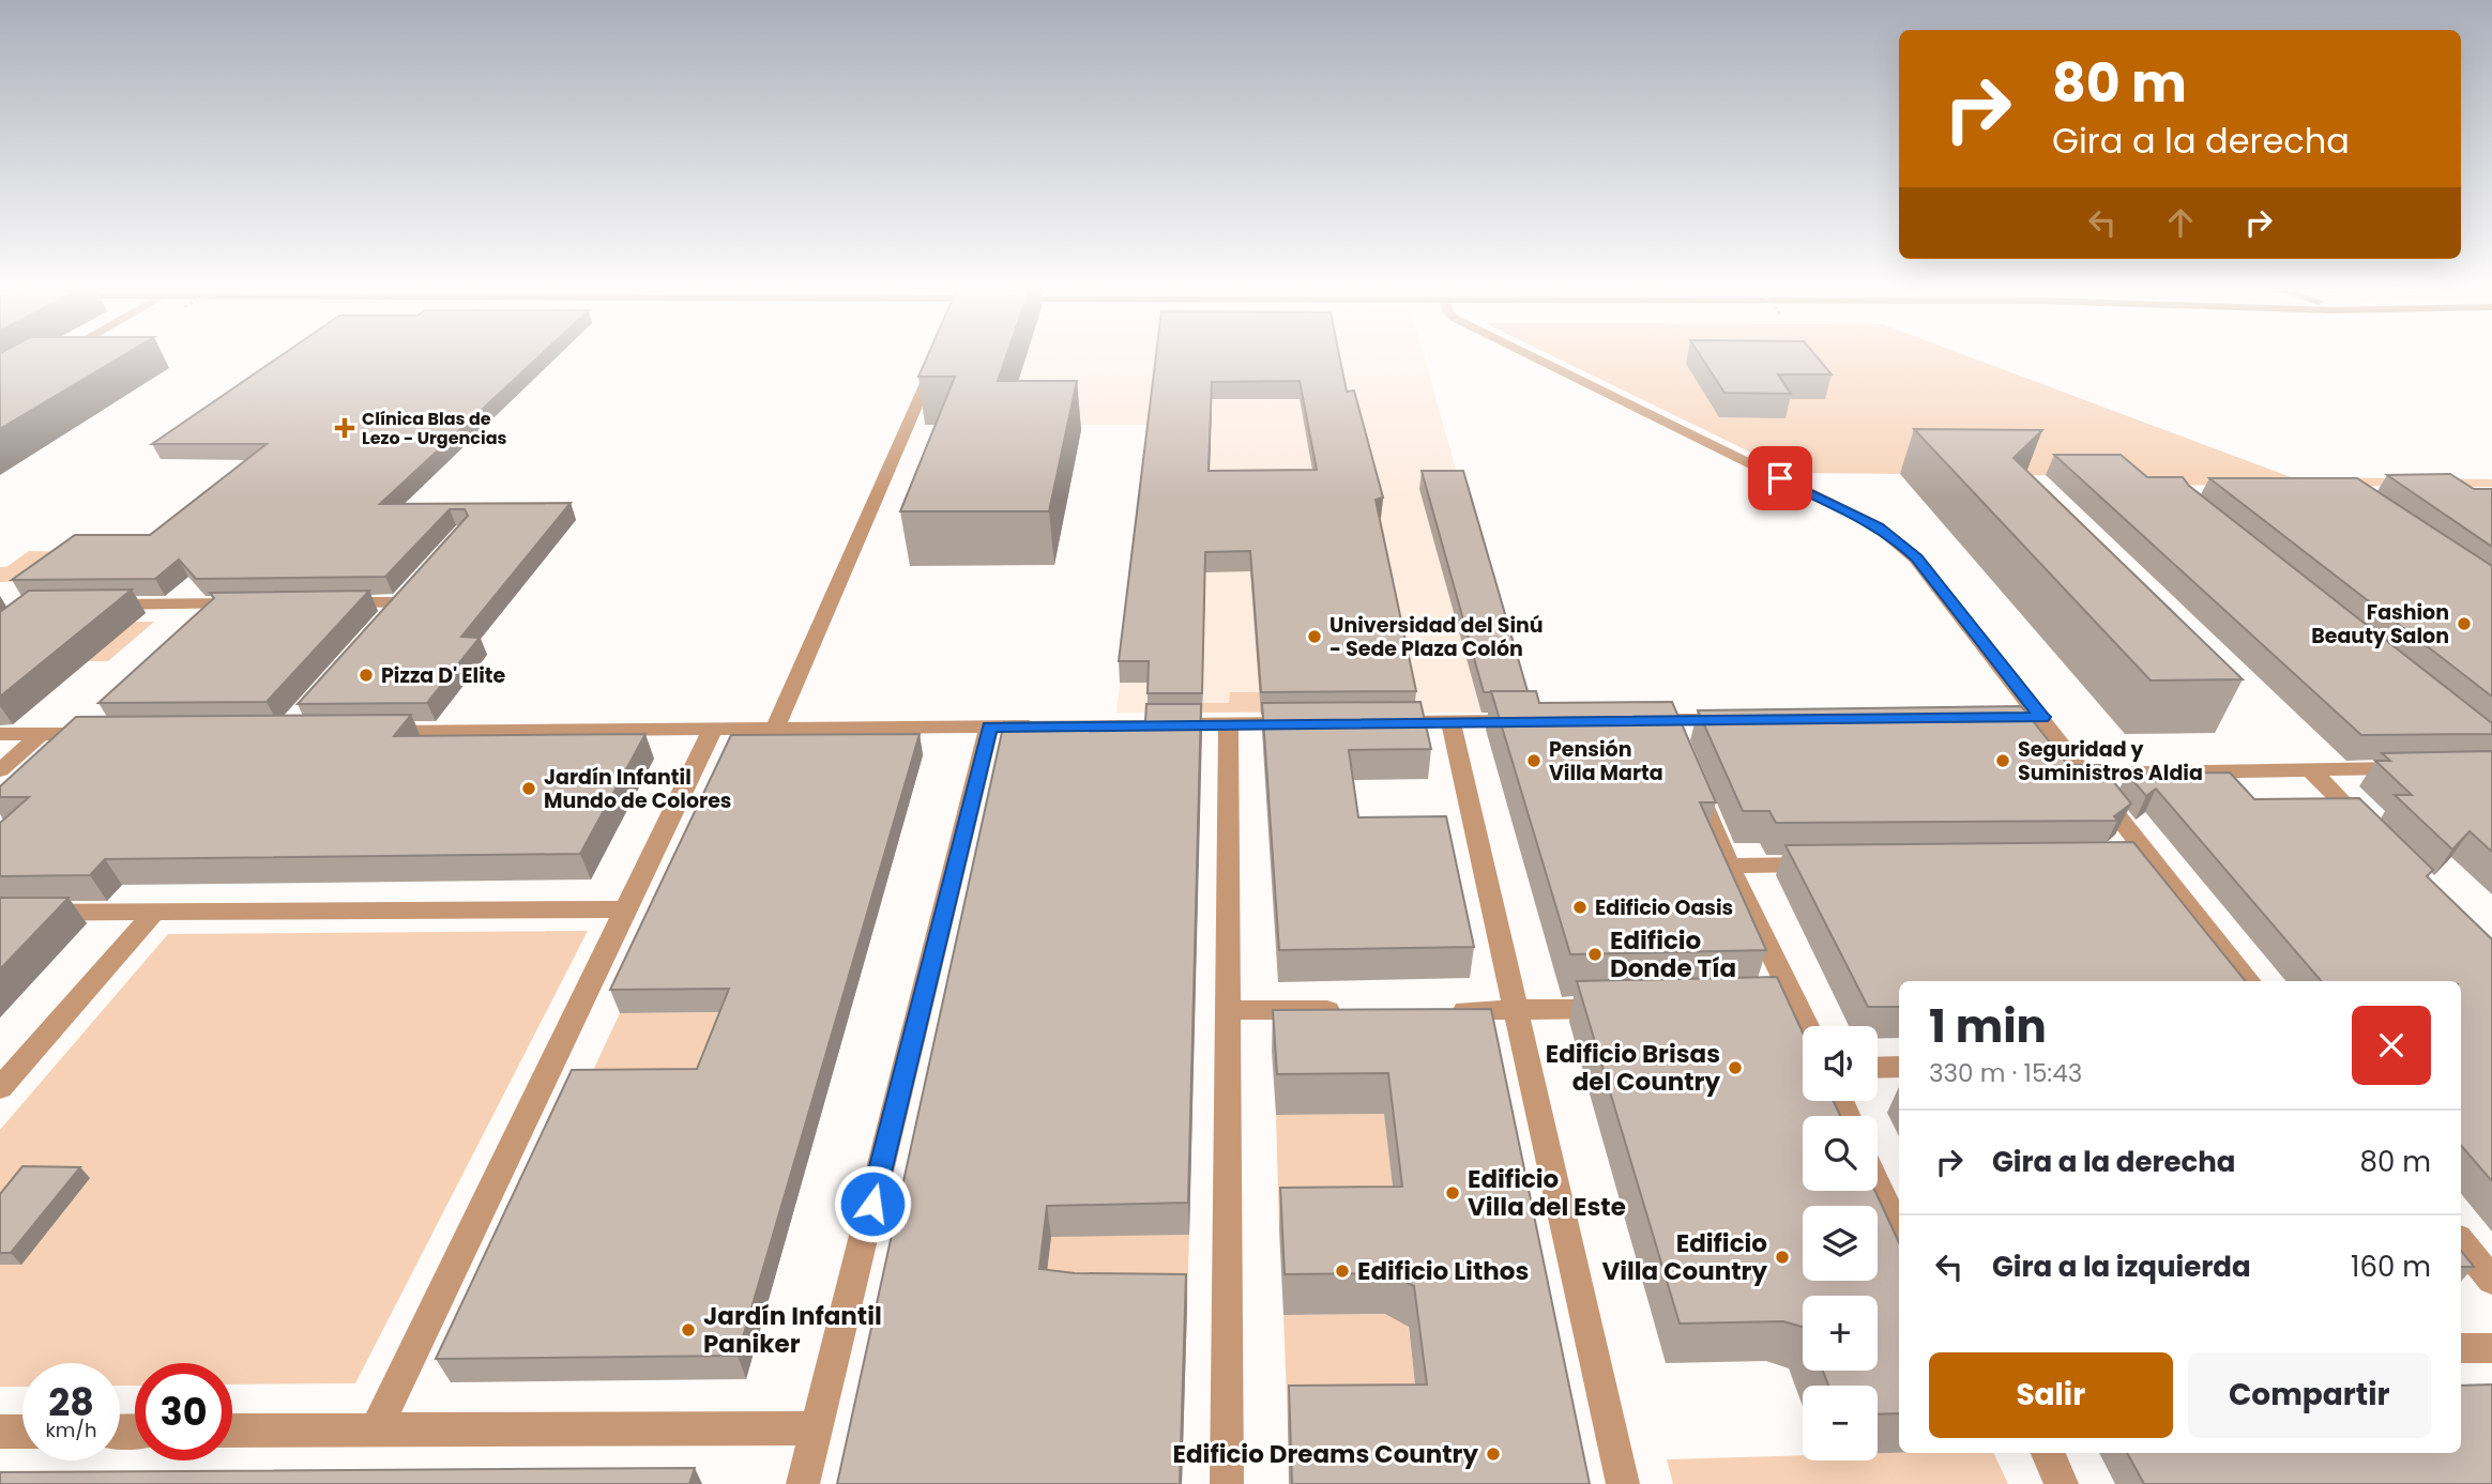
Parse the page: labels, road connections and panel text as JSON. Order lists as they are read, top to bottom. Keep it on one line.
{"places":{"health":["Clínica Blas de Lezo - Urgencias"],"other":["Fashion Beauty Salon","Universidad del Sinú - Sede Plaza Colón","Pizza D' Elite","Pensión Villa Marta","Seguridad y Suministros Aldia","Jardín Infantil Mundo de Colores","Edificio Oasis","Edificio Donde Tía","Edificio Brisas del Country","Edificio Villa del Este","Edificio Villa Country","Edificio Lithos","Jardín Infantil Paniker","Edificio Dreams Country"]},"page":{"turn":["80 m","Gira a la derecha"],"heading":["1 min","330 m · 15:43"],"map_buttons":["+","−"],"list":[{"name":"Gira a la derecha","value":"80 m"},{"name":"Gira a la izquierda","value":"160 m"}],"buttons":["Salir","Compartir"],"speed":"28 km/h","limit":"30"}}
